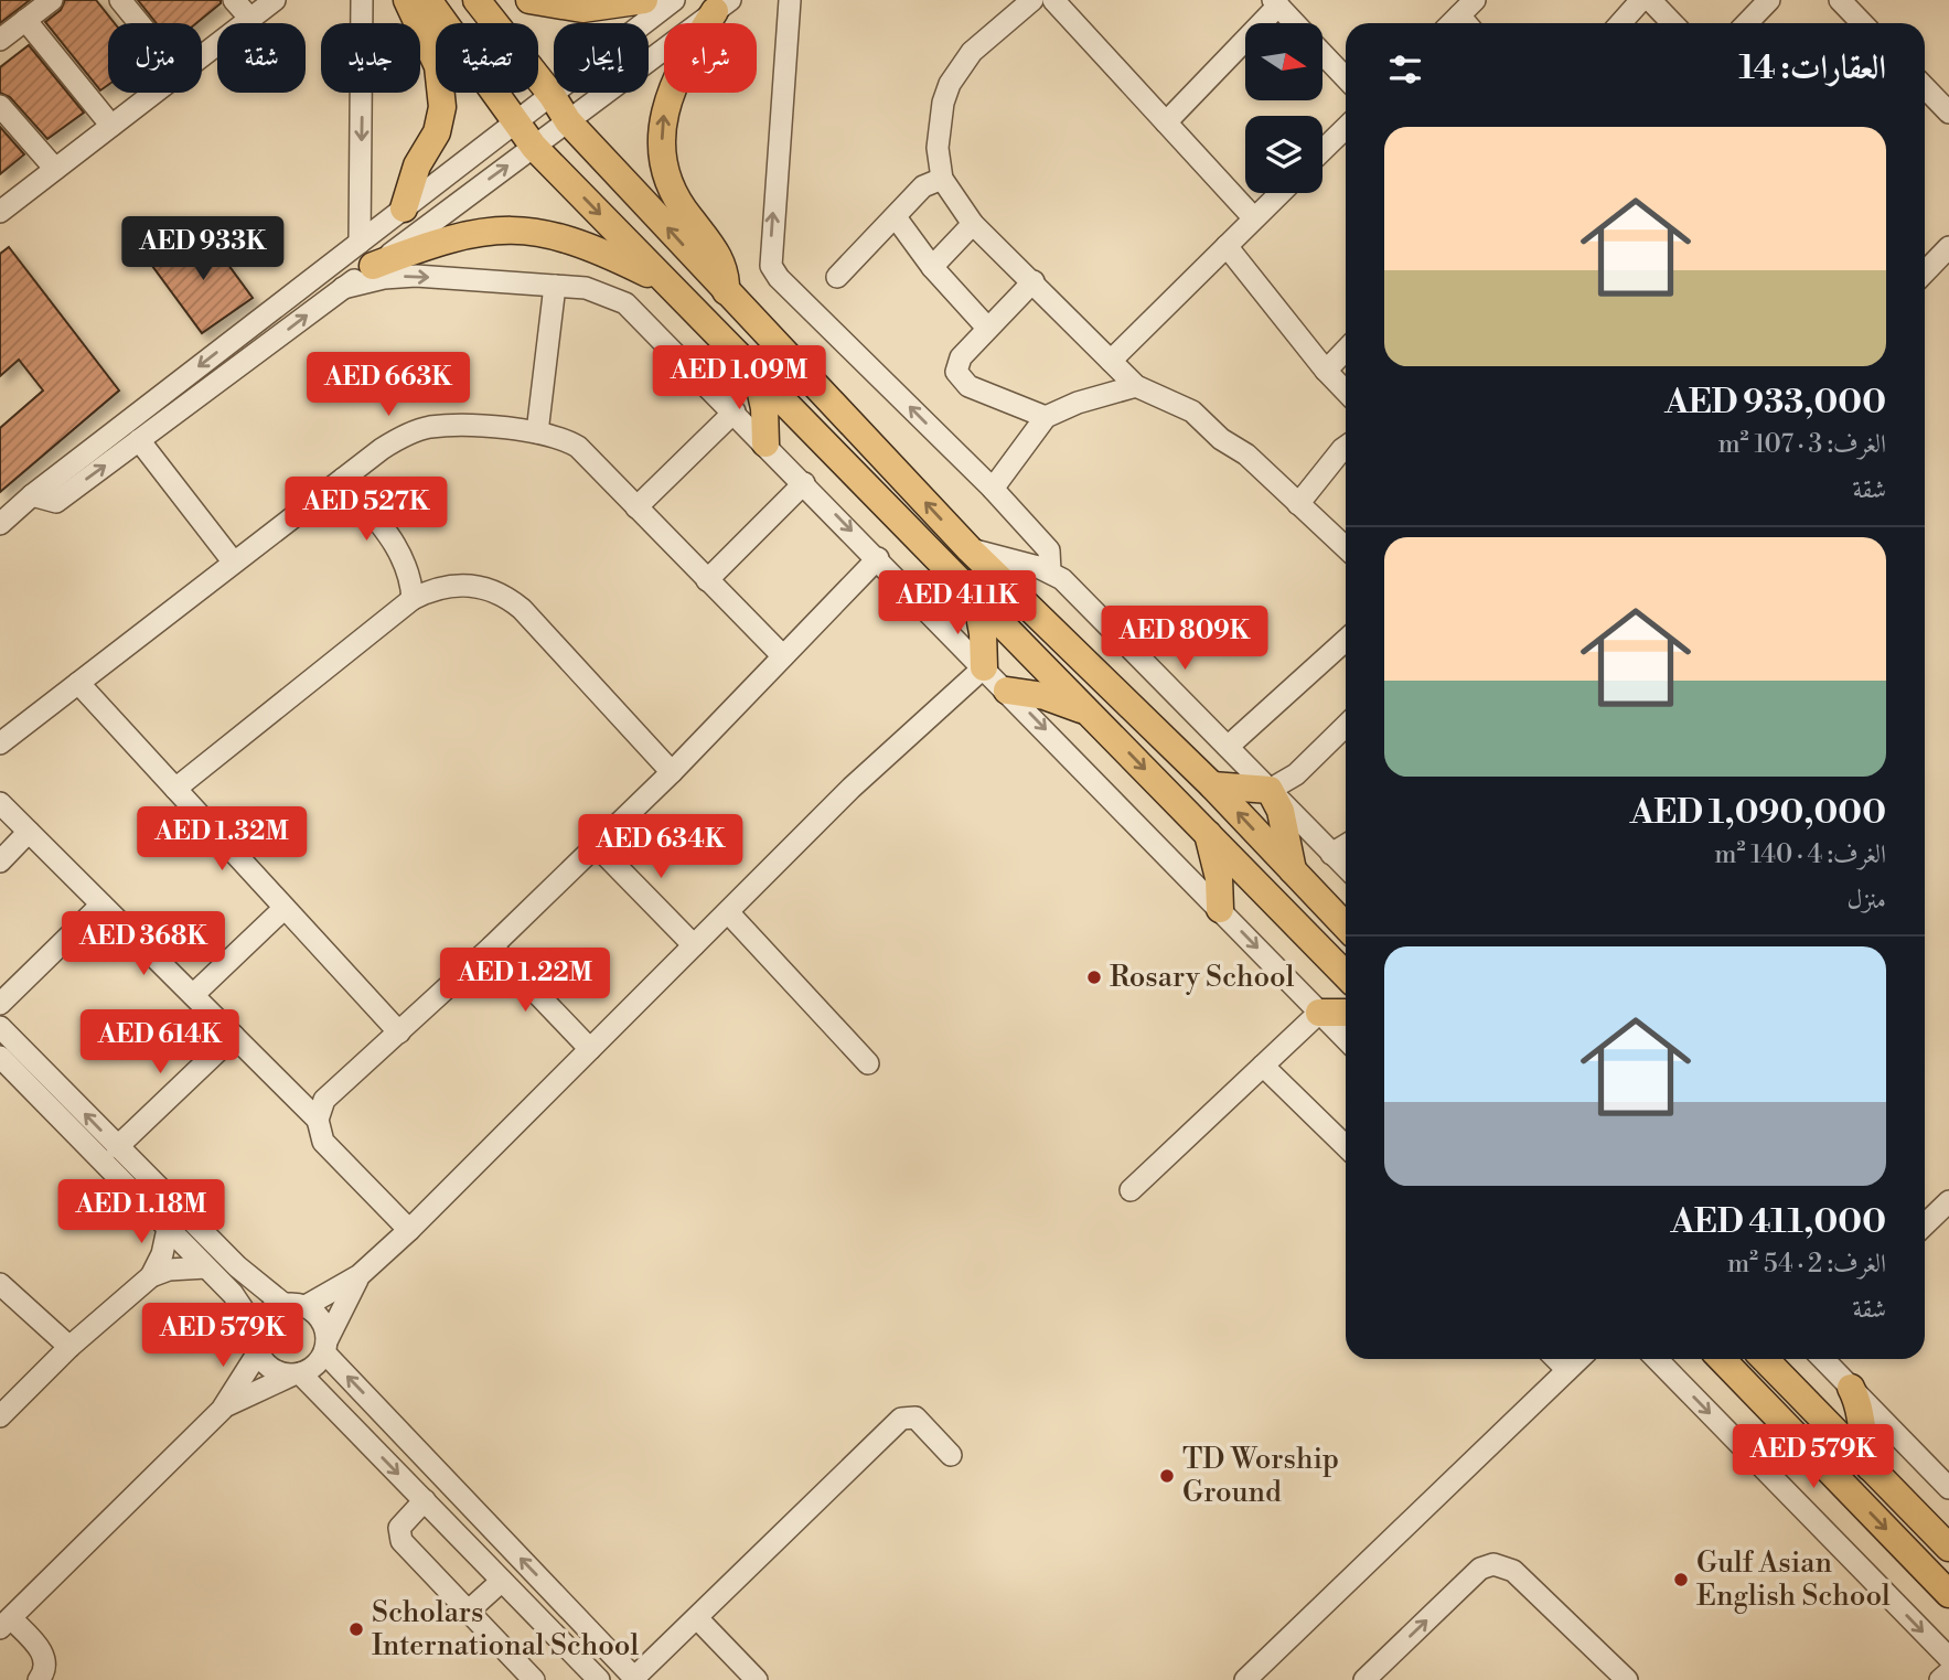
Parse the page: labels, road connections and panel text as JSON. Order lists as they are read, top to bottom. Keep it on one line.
{"places":["Rosary School","TD Worship Ground","Gulf Asian English School","Scholars International School"],"north":"right","page":{"chip":["شراء","إيجار","تصفية","جديد","شقة","منزل"],"heading":"العقارات: 14","list":[{"name":"AED 933,000","note":"الغرف: 3 · 107 m² · شقة"},{"name":"AED 1,090,000","note":"الغرف: 4 · 140 m² · منزل"},{"name":"AED 411,000","note":"الغرف: 2 · 54 m² · شقة"}],"price":["AED 933K","AED 1.09M","AED 663K","AED 527K","AED 411K","AED 809K","AED 1.32M","AED 634K","AED 368K","AED 1.22M","AED 614K","AED 1.18M","AED 579K","AED 579K"]}}
